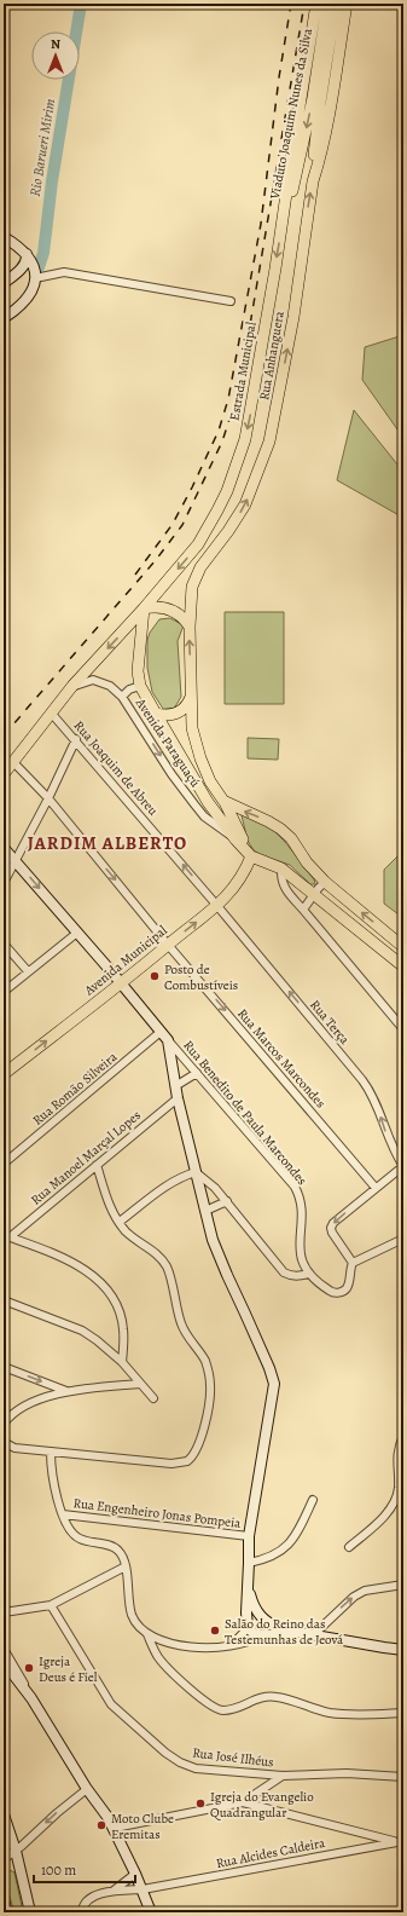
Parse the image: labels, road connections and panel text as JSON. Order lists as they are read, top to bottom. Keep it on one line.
{"streets":{"main road":["Viaduto Joaquim Nunes da Silva","Rua Anhanguera","Estrada Municipal","Avenida Municipal"],"street":["Avenida Paraguaçú","Rua Joaquim de Abreu","Rua Terça","Rua Marcos Marcondes","Rua Romão Silveira","Rua Benedito de Paula Marcondes","Rua Manoel Marçal Lopes","Rua Engenheiro Jonas Pompeia","Rua José Ilhéus","Rua Alcides Caldeira"]},"crossings":[["Viaduto Joaquim Nunes da Silva","Rua Anhanguera"],["Viaduto Joaquim Nunes da Silva","Estrada Municipal"],["Rua Anhanguera","Avenida Municipal"],["Estrada Municipal","Avenida Paraguaçú"],["Estrada Municipal","Rua Joaquim de Abreu"],["Estrada Municipal","Rua Marcos Marcondes"],["Rua Joaquim de Abreu","Avenida Municipal"],["Rua Joaquim de Abreu","Rua Terça"],["Avenida Municipal","Rua Terça"],["Avenida Municipal","Rua Marcos Marcondes"]],"one_way":["Rua Anhanguera","Estrada Municipal","Avenida Paraguaçú","Rua Joaquim de Abreu","Avenida Municipal","Rua Marcos Marcondes"],"districts":["JARDIM ALBERTO"],"water":["Rio Barueri Mirim"],"places":["Posto de Combustíveis","Salão do Reino das Testemunhas de Jeová","Igreja Deus é Fiel","Igreja do Evangelio Quadrangular","Moto Clube Eremitas"],"scale_bar":"100 m","north":"top"}
